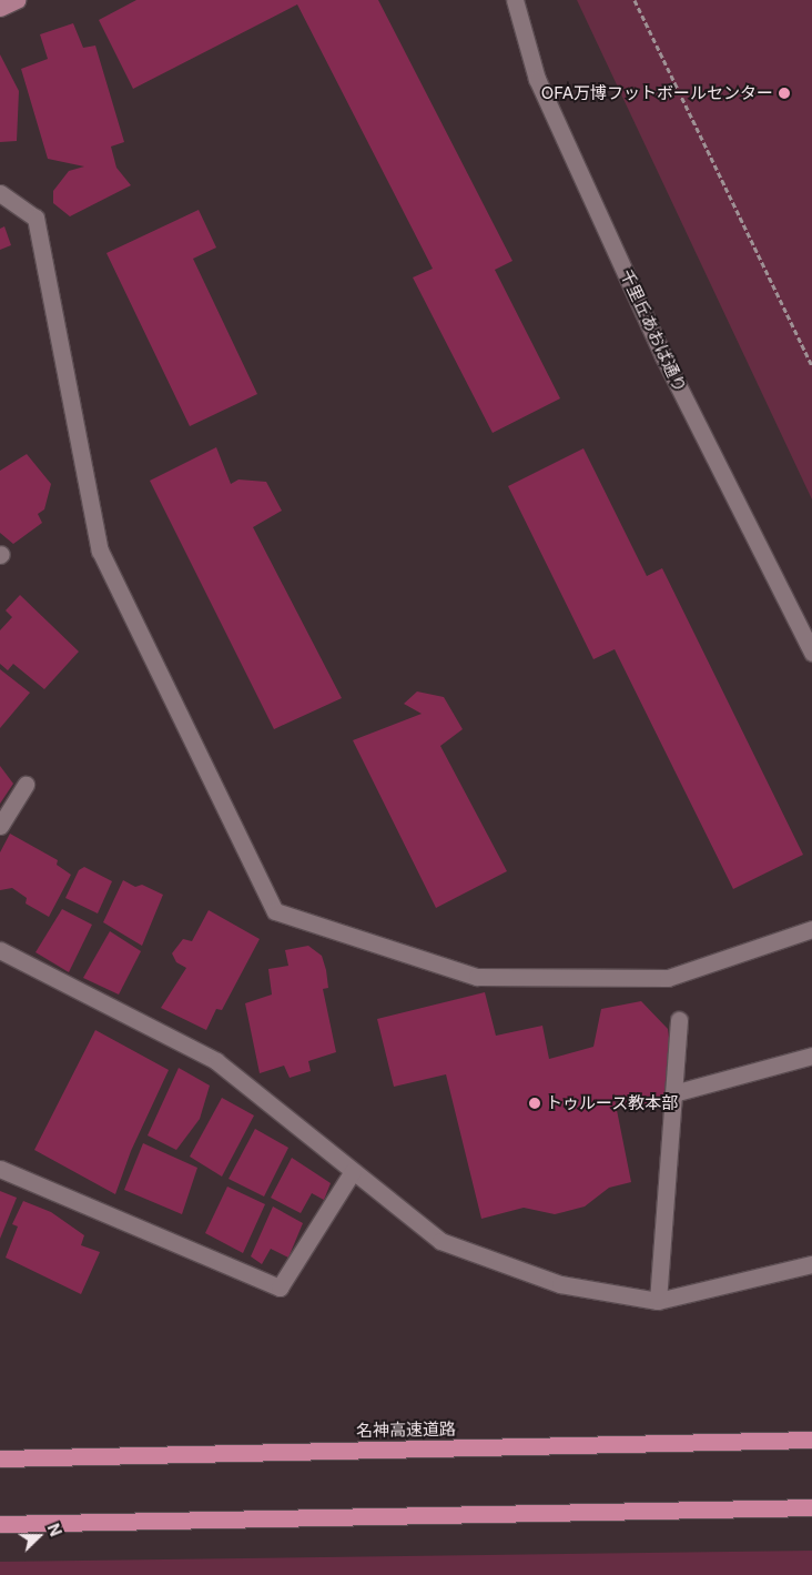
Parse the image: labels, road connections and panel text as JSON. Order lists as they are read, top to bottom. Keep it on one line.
{"streets":{"highway":["名神高速道路"],"street":["千里丘あおば通り"]},"places":["OFA万博フットボールセンター","トゥルース教本部"],"north":"right"}
